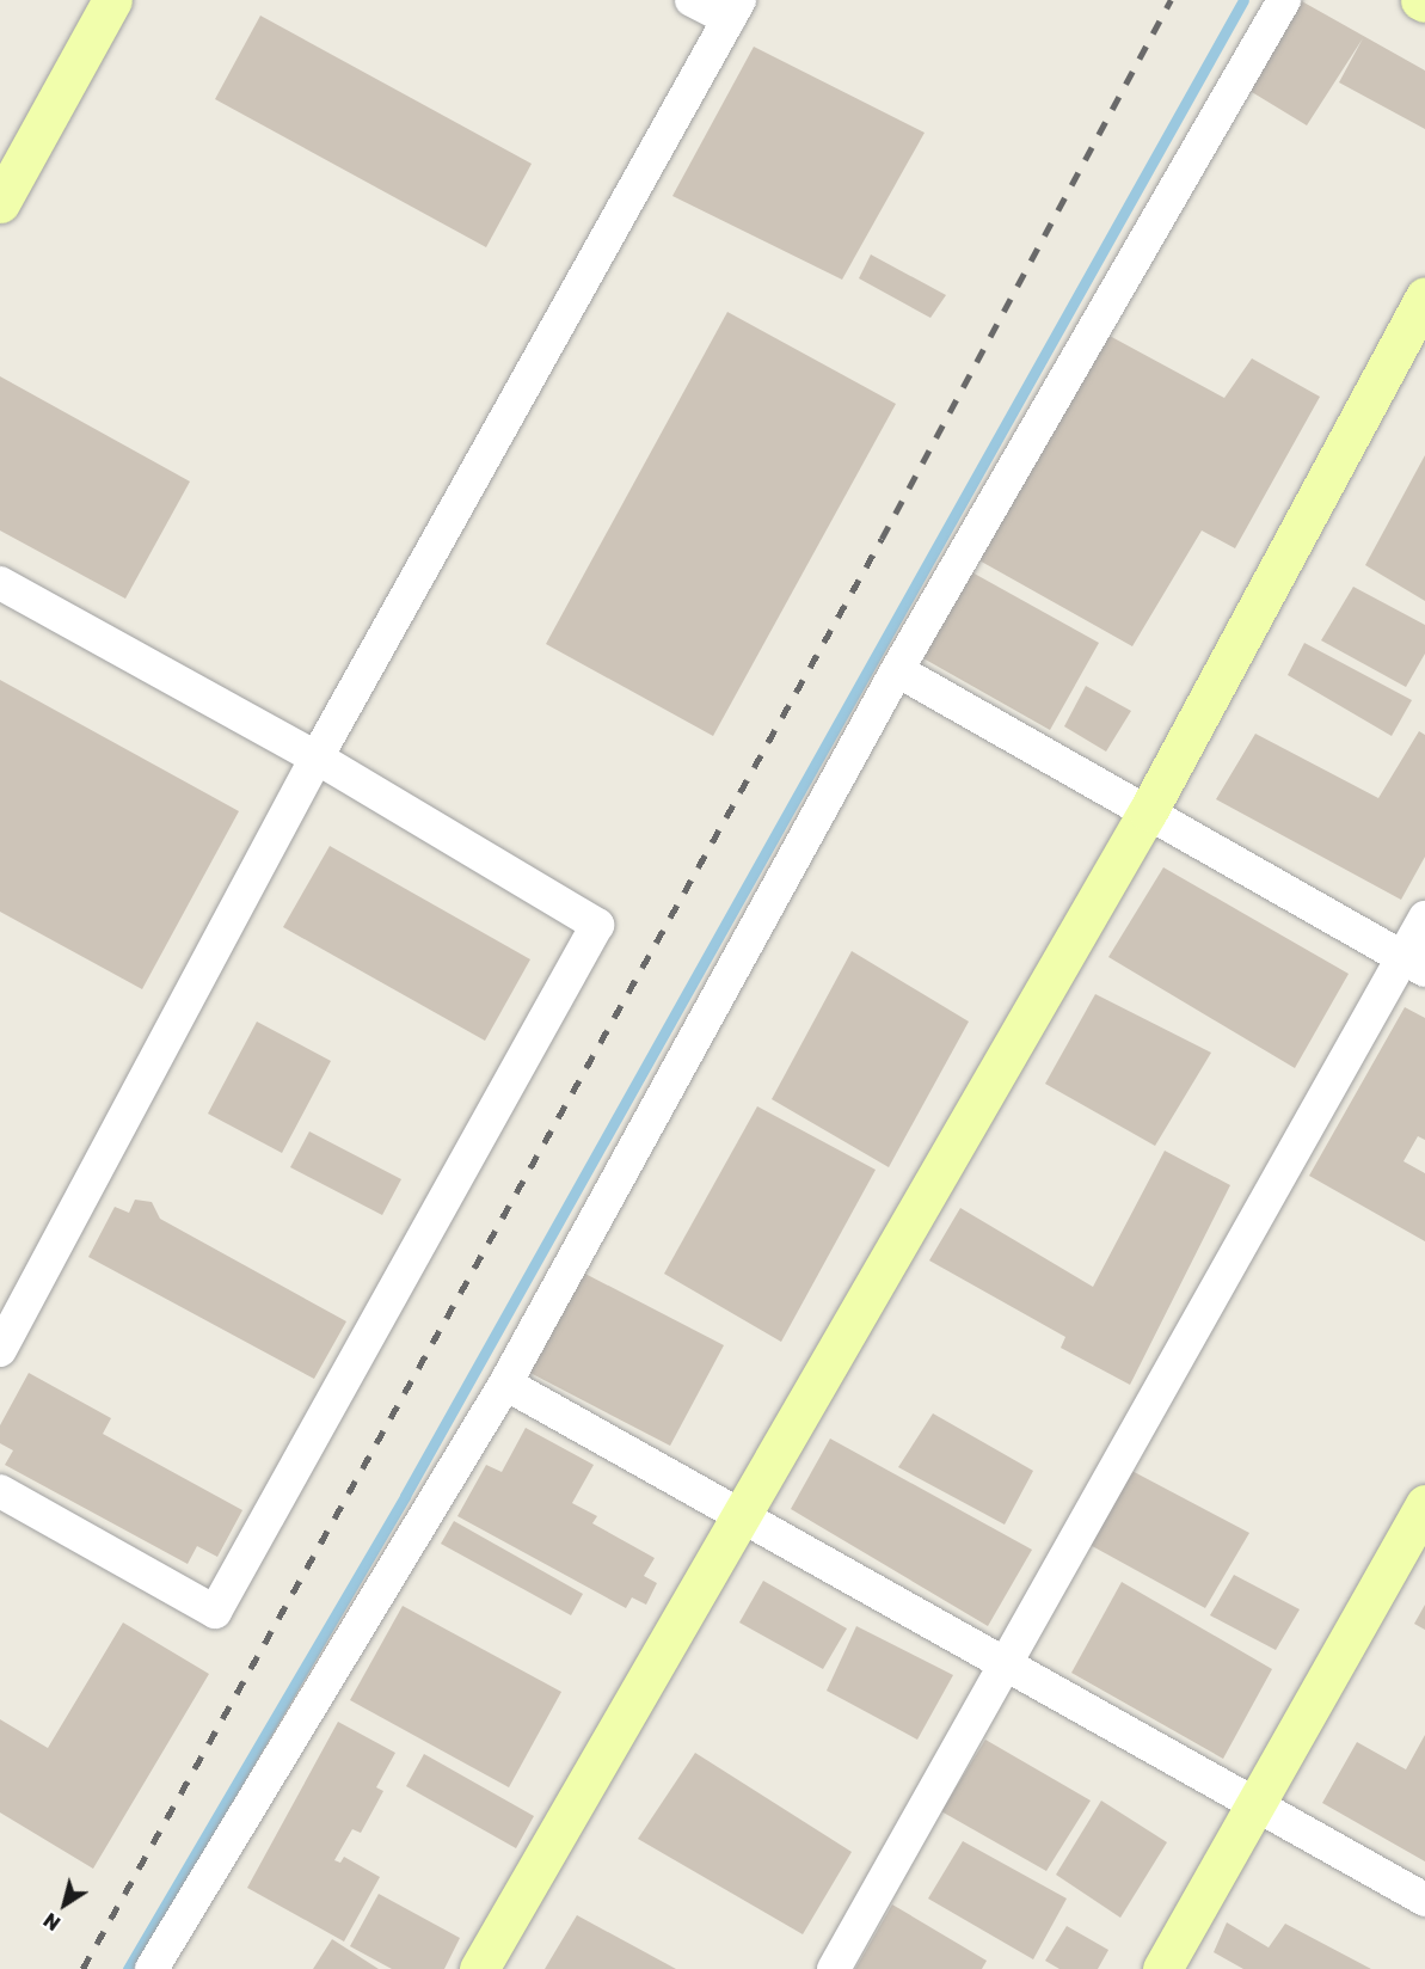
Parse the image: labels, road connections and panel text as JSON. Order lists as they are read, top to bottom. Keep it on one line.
{"north":"bottom left"}
